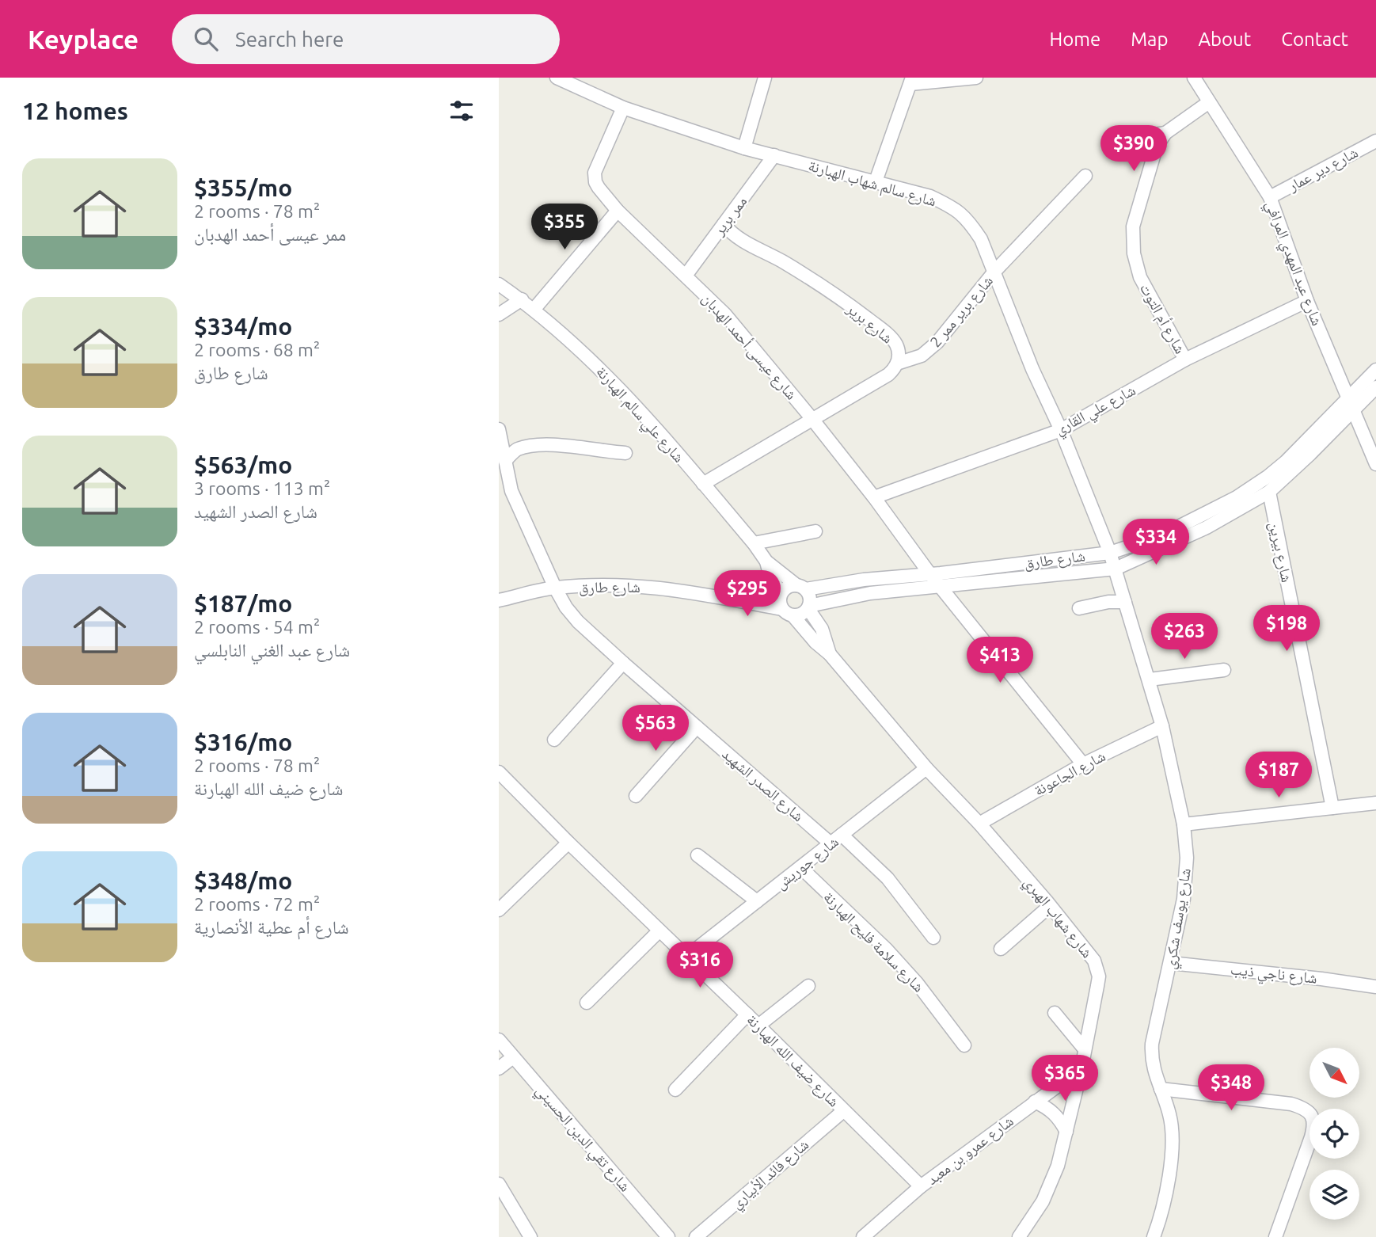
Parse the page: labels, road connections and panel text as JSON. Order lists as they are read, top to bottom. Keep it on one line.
{"streets":{"street":["شارع دير عمار","شارع سالم شهاب الهبارنة","ممر برير","شارع عبد المهدي المرافي","شارع برير ممر 2","شارع أم التوت","شارع برير","شارع عيسى أحمد الهدبان","شارع علي القاري","شارع علي سالم الهبارنة","شارع بيرين","شارع طارق","شارع الجاعونة","شارع الصدر الشهيد","شارع جوريش","شارع شهاب الهبري","شارع يوسف شكري","شارع سلامة فليح الهبارنة","شارع ناجي ذيب","شارع ضيف الله الهبارنة","شارع تقي الدين الحسيني","شارع عمرو بن معبد","شارع فائد الأبياري"]},"crossings":[["شارع دير عمار","شارع عبد المهدي المرافي"],["شارع سالم شهاب الهبارنة","ممر برير"],["شارع سالم شهاب الهبارنة","شارع برير ممر 2"],["شارع سالم شهاب الهبارنة","شارع عيسى أحمد الهدبان"],["شارع سالم شهاب الهبارنة","شارع علي القاري"],["شارع سالم شهاب الهبارنة","شارع طارق"],["شارع سالم شهاب الهبارنة","شارع يوسف شكري"],["ممر برير","شارع برير"],["ممر برير","شارع عيسى أحمد الهدبان"],["شارع عبد المهدي المرافي","شارع علي القاري"],["شارع عبد المهدي المرافي","شارع طارق"],["شارع برير ممر 2","شارع برير"],["شارع أم التوت","شارع علي القاري"],["شارع برير","شارع عيسى أحمد الهدبان"],["شارع برير","شارع علي سالم الهبارنة"],["شارع عيسى أحمد الهدبان","شارع علي القاري"],["شارع عيسى أحمد الهدبان","شارع طارق"],["شارع عيسى أحمد الهدبان","شارع الجاعونة"],["شارع علي سالم الهبارنة","شارع طارق"],["شارع علي سالم الهبارنة","شارع شهاب الهبري"],["شارع بيرين","شارع طارق"],["شارع طارق","شارع الصدر الشهيد"],["شارع طارق","شارع شهاب الهبري"],["شارع طارق","شارع يوسف شكري"],["شارع الجاعونة","شارع شهاب الهبري"],["شارع الجاعونة","شارع يوسف شكري"],["شارع الصدر الشهيد","شارع جوريش"],["شارع جوريش","شارع شهاب الهبري"],["شارع جوريش","شارع سلامة فليح الهبارنة"],["شارع جوريش","شارع ضيف الله الهبارنة"],["شارع شهاب الهبري","شارع عمرو بن معبد"],["شارع يوسف شكري","شارع ناجي ذيب"],["شارع ضيف الله الهبارنة","شارع عمرو بن معبد"],["شارع ضيف الله الهبارنة","شارع فائد الأبياري"]],"north":"bottom right","page":{"header":"Keyplace","search":"Search here","nav":["Home","Map","About","Contact"],"heading":"12 homes","price":["$390","$355","$334","$295","$198","$263","$413","$563","$187","$316","$365","$348"],"list":[{"name":"$355/mo","note":"2 rooms · 78 m² · ممر عيسى أحمد الهدبان"},{"name":"$334/mo","note":"2 rooms · 68 m² · شارع طارق"},{"name":"$563/mo","note":"3 rooms · 113 m² · شارع الصدر الشهيد"},{"name":"$187/mo","note":"2 rooms · 54 m² · شارع عبد الغني النابلسي"},{"name":"$316/mo","note":"2 rooms · 78 m² · شارع ضيف الله الهبارنة"},{"name":"$348/mo","note":"2 rooms · 72 m² · شارع أم عطية الأنصارية"}]}}
